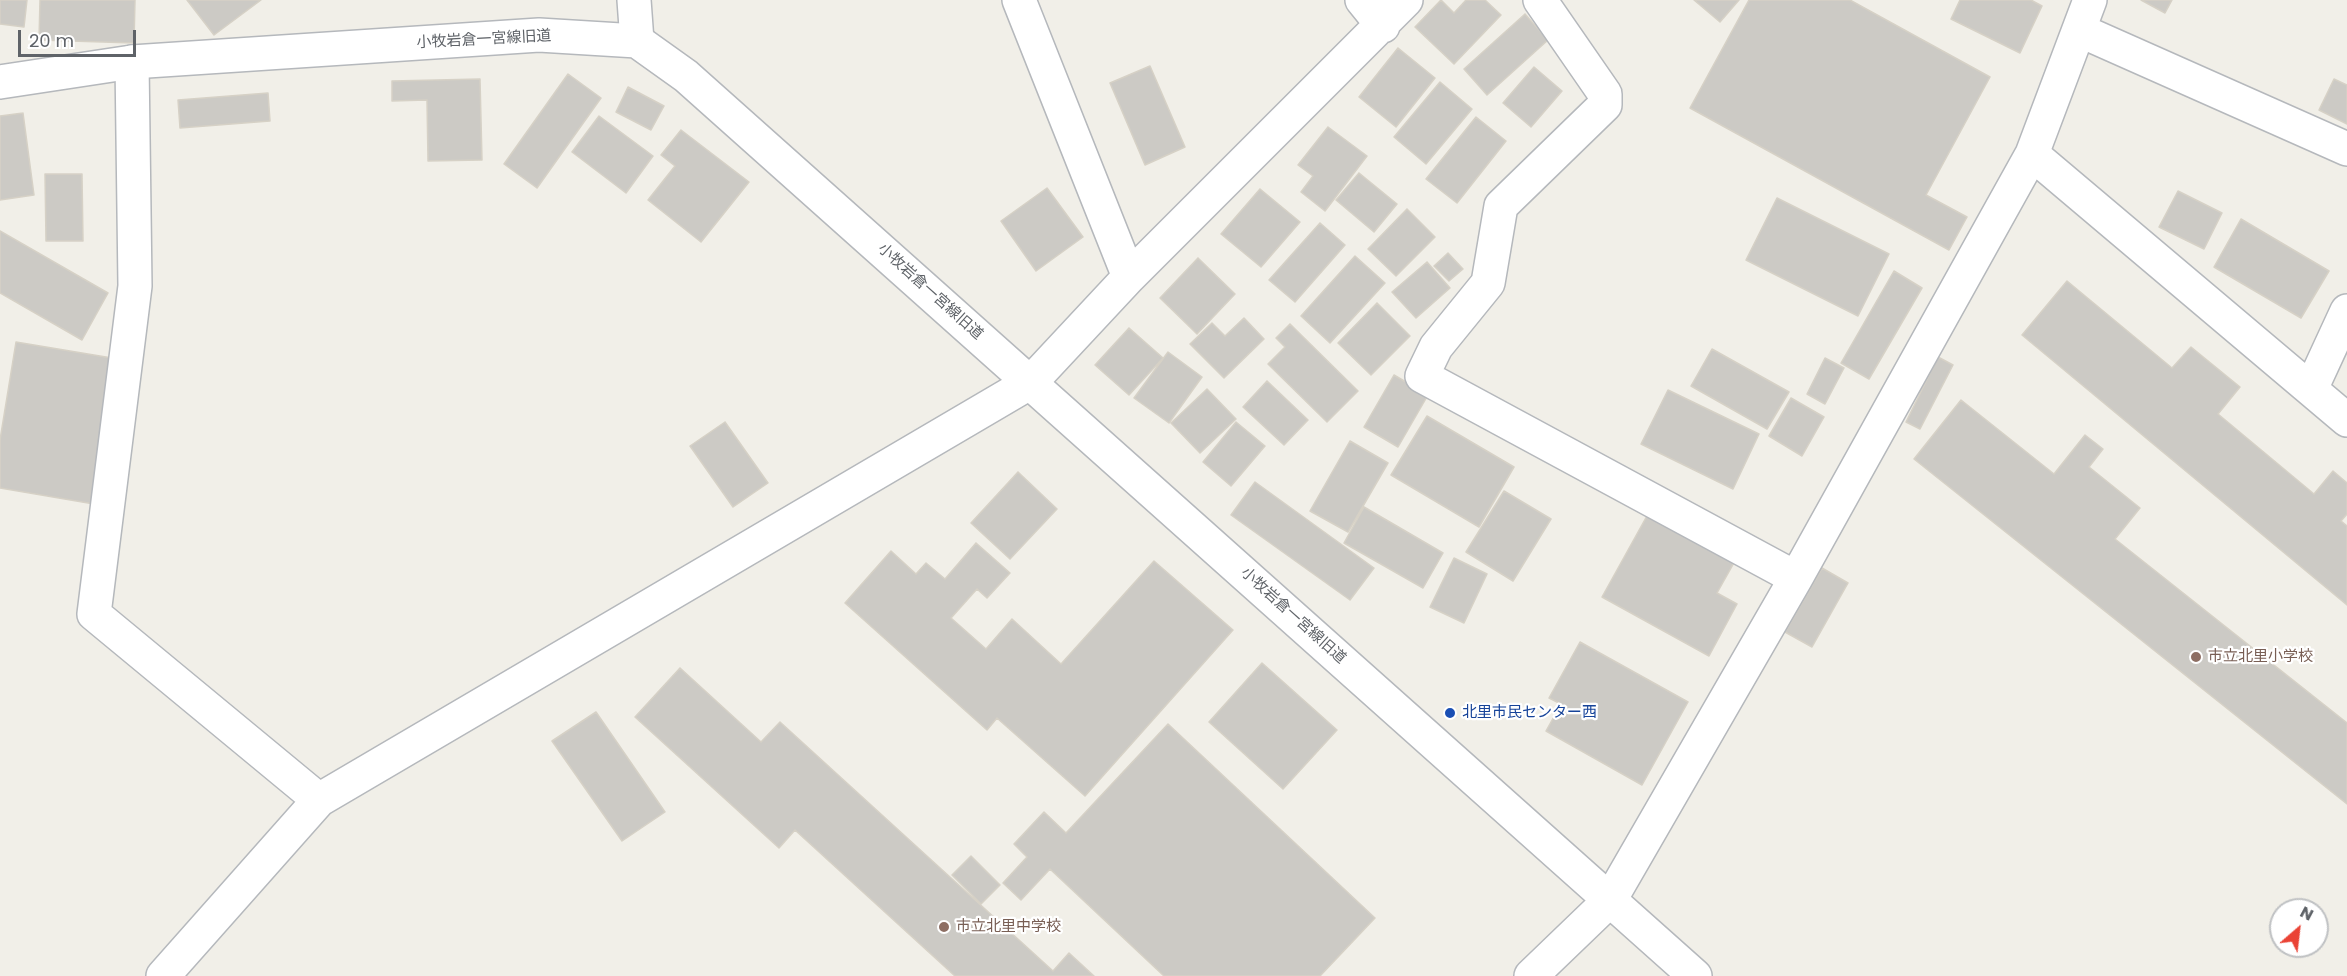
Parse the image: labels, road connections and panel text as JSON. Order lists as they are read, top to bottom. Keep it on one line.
{"streets":{"street":["小牧岩倉一宮線旧道"]},"places":["市立北里小学校","北里市民センター西","市立北里中学校"],"scale_bar":"20 m","north":"top right"}
